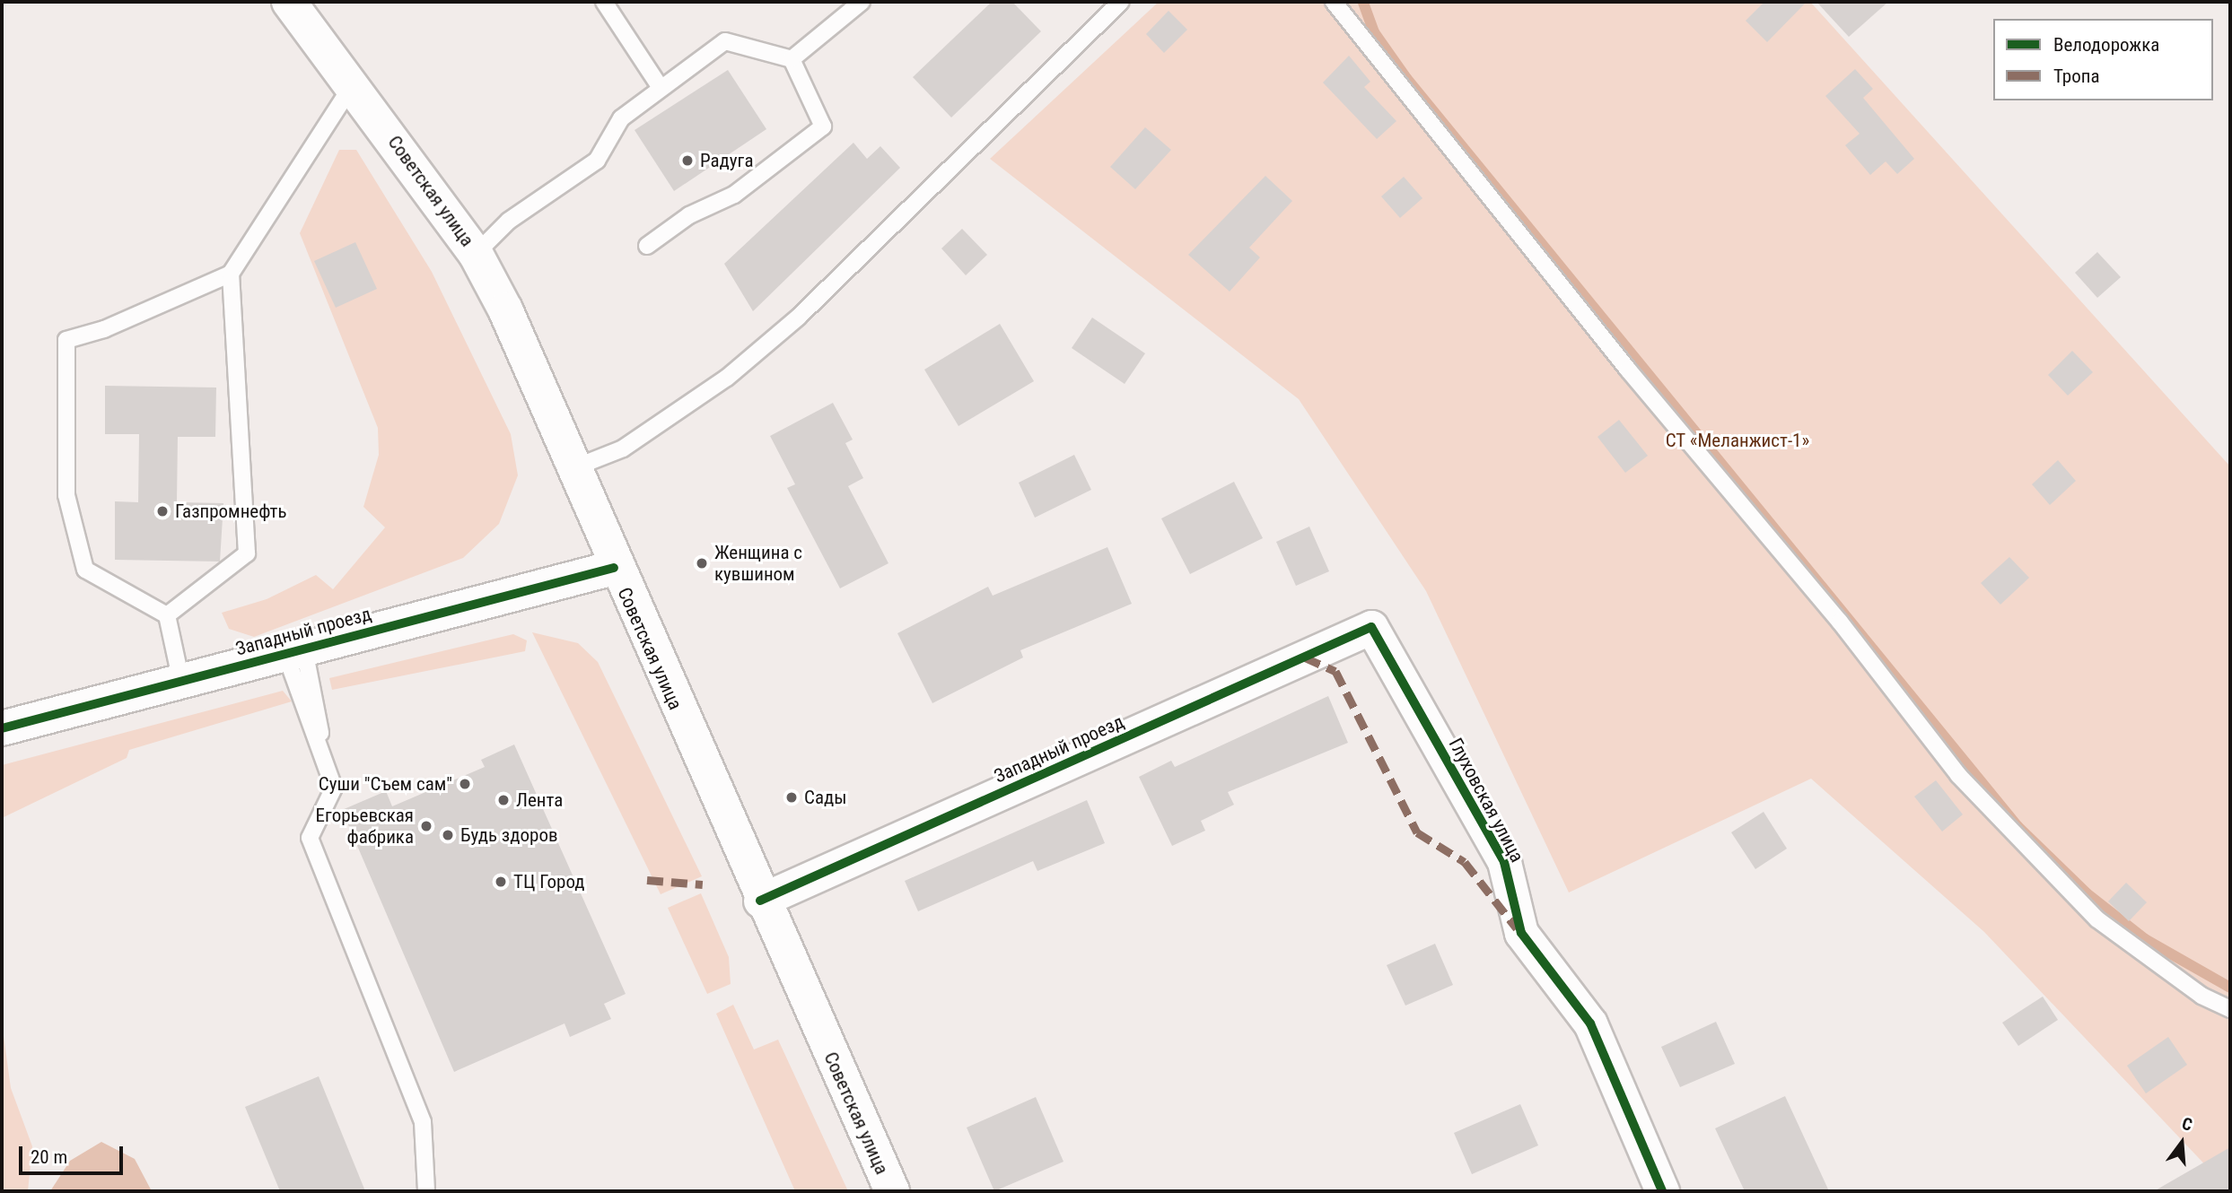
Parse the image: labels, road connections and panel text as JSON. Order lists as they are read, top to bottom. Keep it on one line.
{"streets":{"main road":["Советская улица","Западный проезд"],"street":["Глуховская улица"]},"crossings":[["Советская улица","Западный проезд"],["Западный проезд","Глуховская улица"]],"parks":["СТ «Меланжист-1»"],"places":["Радуга","Газпромнефть","Женщина с кувшином","Суши \"Съем сам\"","Сады","Лента","Егорьевская фабрика","Будь здоров","ТЦ Город"],"legend":["Велодорожка","Тропа"],"scale_bar":"20 m","north":"top"}
